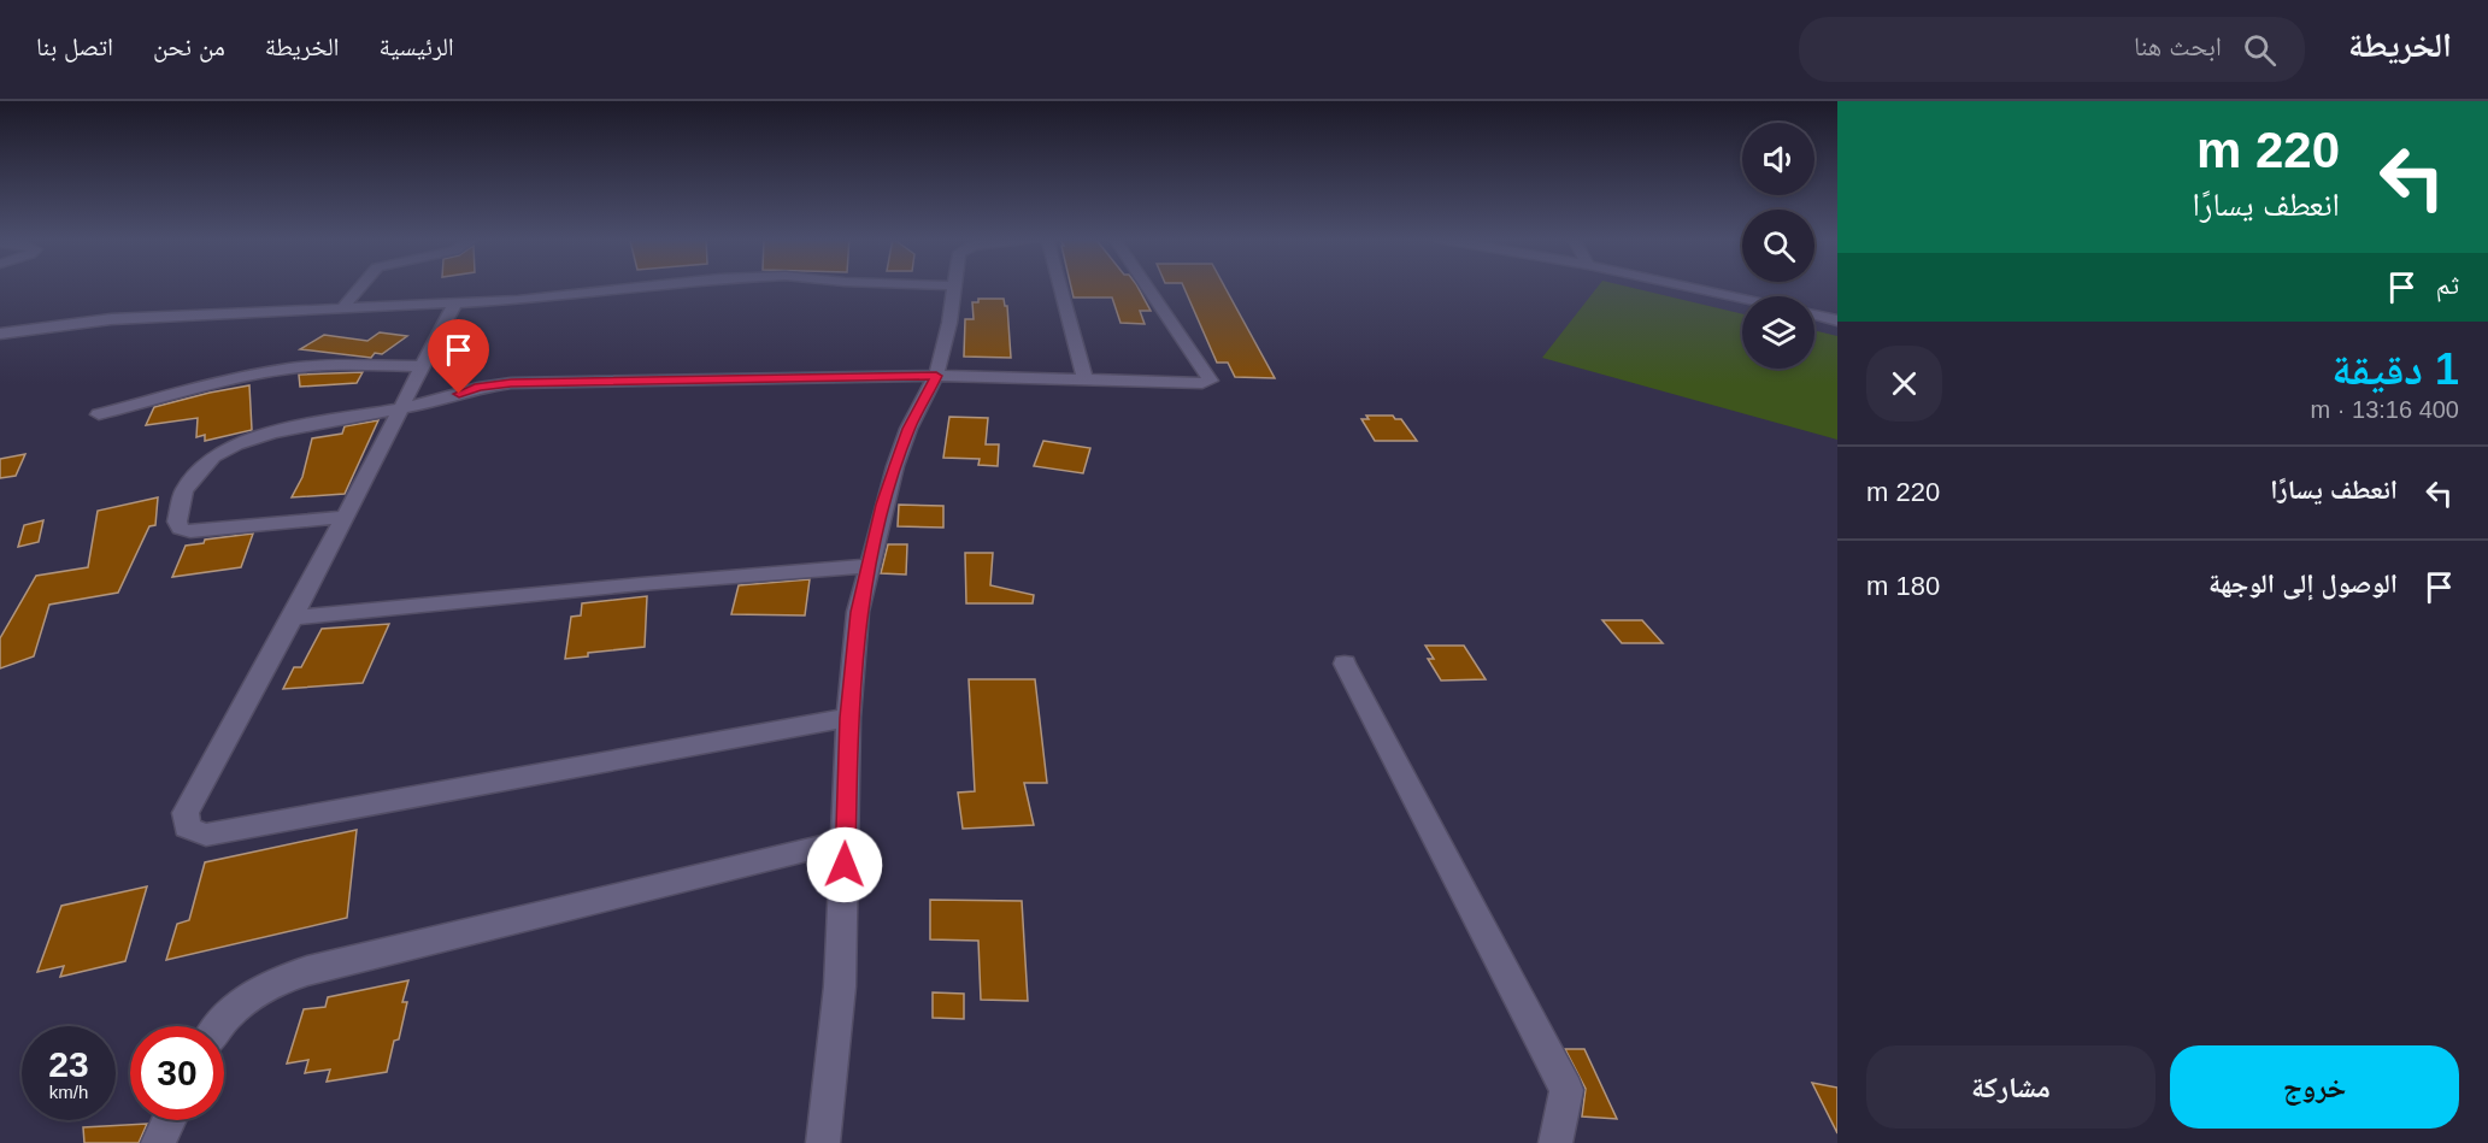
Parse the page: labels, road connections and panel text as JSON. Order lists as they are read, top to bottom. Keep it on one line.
{"page":{"header":"الخريطة","search":"ابحث هنا","nav":["الرئيسية","الخريطة","من نحن","اتصل بنا"],"turn":["220 m","انعطف يسارًا"],"then":"ثم","heading":["1 دقيقة","400 m · 13:16"],"list":[{"name":"انعطف يسارًا","value":"220 m"},{"name":"الوصول إلى الوجهة","value":"180 m"}],"speed":"23 km/h","limit":"30","buttons":["خروج","مشاركة"]}}
